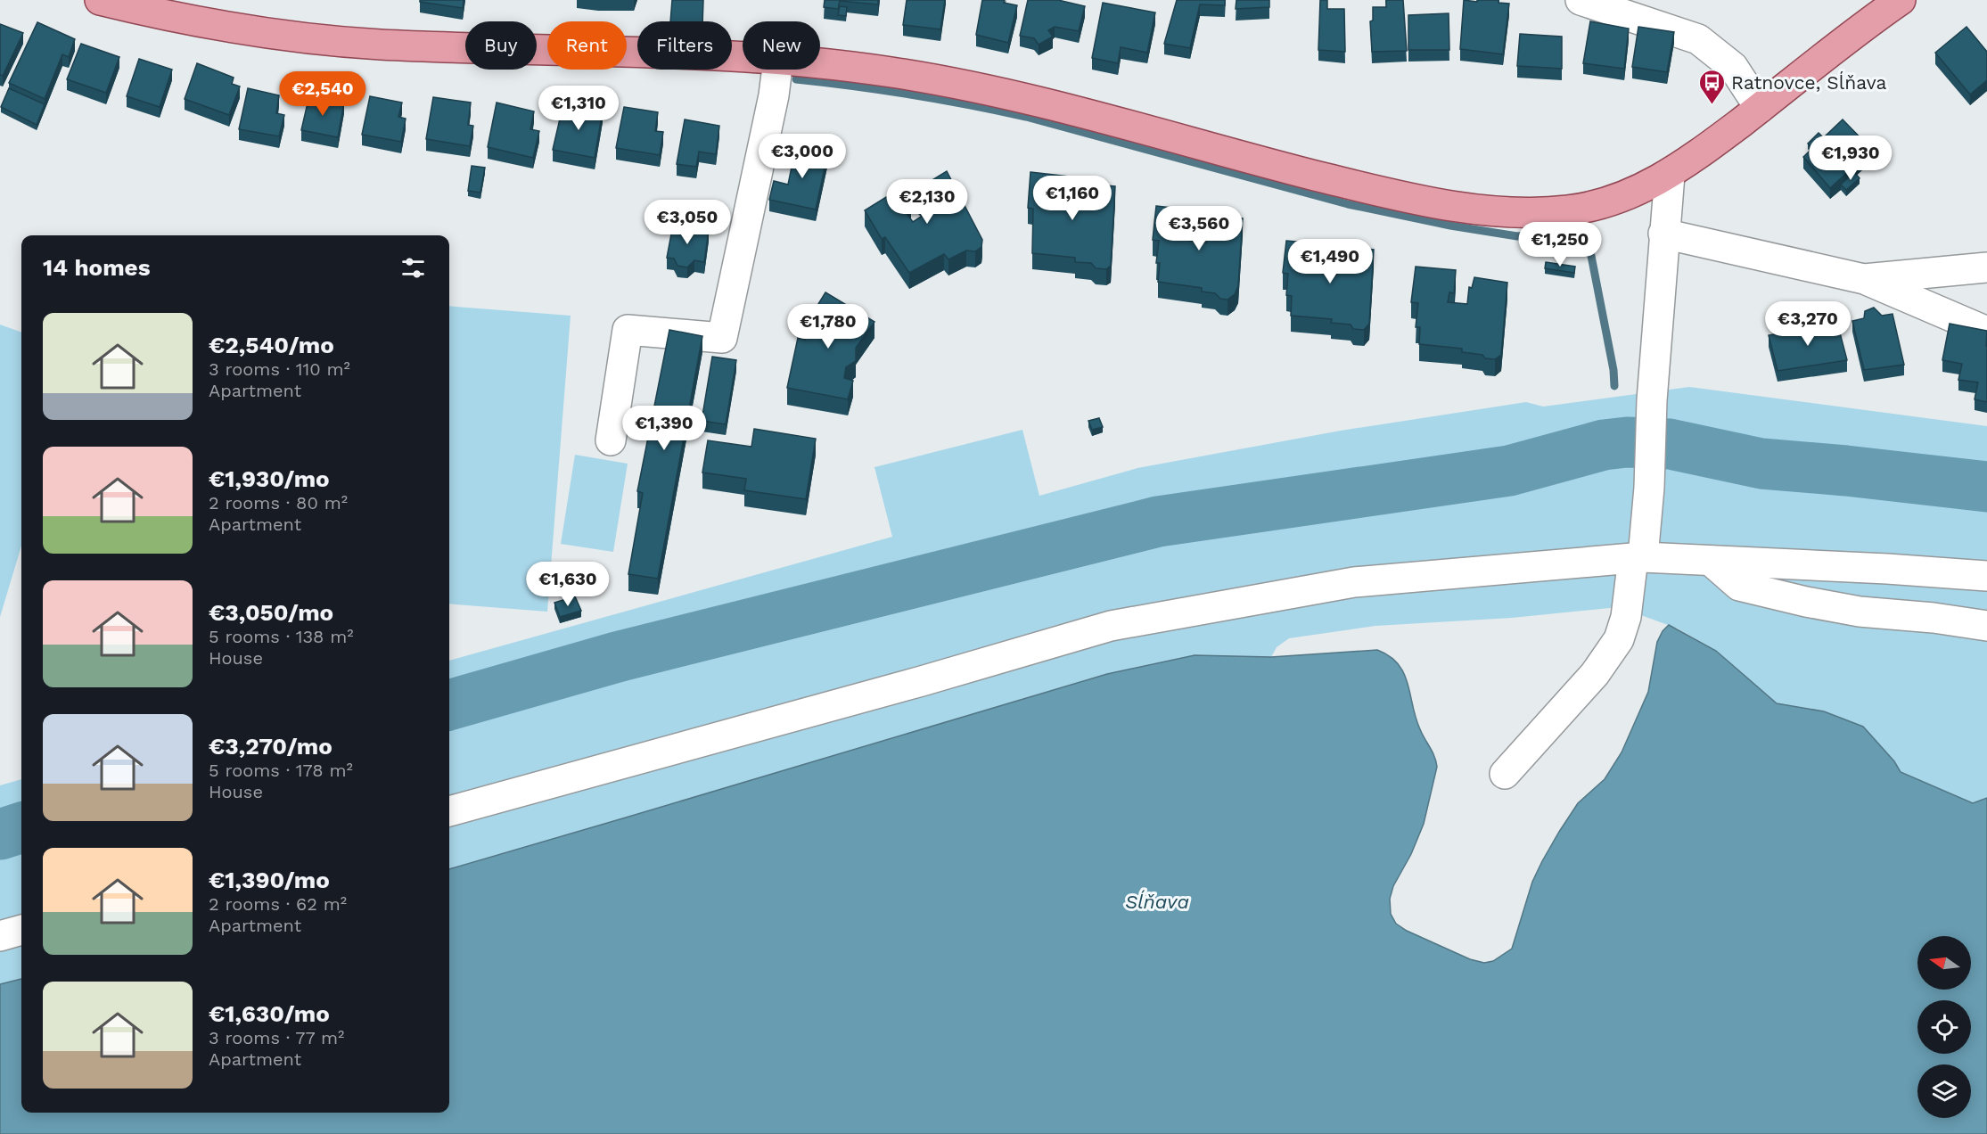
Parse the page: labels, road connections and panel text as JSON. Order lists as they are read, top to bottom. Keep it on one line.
{"water":["Sĺňava"],"places":{"bus stop":["Ratnovce, Sĺňava"]},"north":"left","page":{"chip":["Buy","Rent","Filters","New"],"price":["€2,540","€1,310","€3,000","€1,930","€1,160","€2,130","€3,050","€3,560","€1,250","€1,490","€3,270","€1,780","€1,390","€1,630"],"heading":"14 homes","list":[{"name":"€2,540/mo","note":"3 rooms · 110 m² · Apartment"},{"name":"€1,930/mo","note":"2 rooms · 80 m² · Apartment"},{"name":"€3,050/mo","note":"5 rooms · 138 m² · House"},{"name":"€3,270/mo","note":"5 rooms · 178 m² · House"},{"name":"€1,390/mo","note":"2 rooms · 62 m² · Apartment"},{"name":"€1,630/mo","note":"3 rooms · 77 m² · Apartment"}]}}
